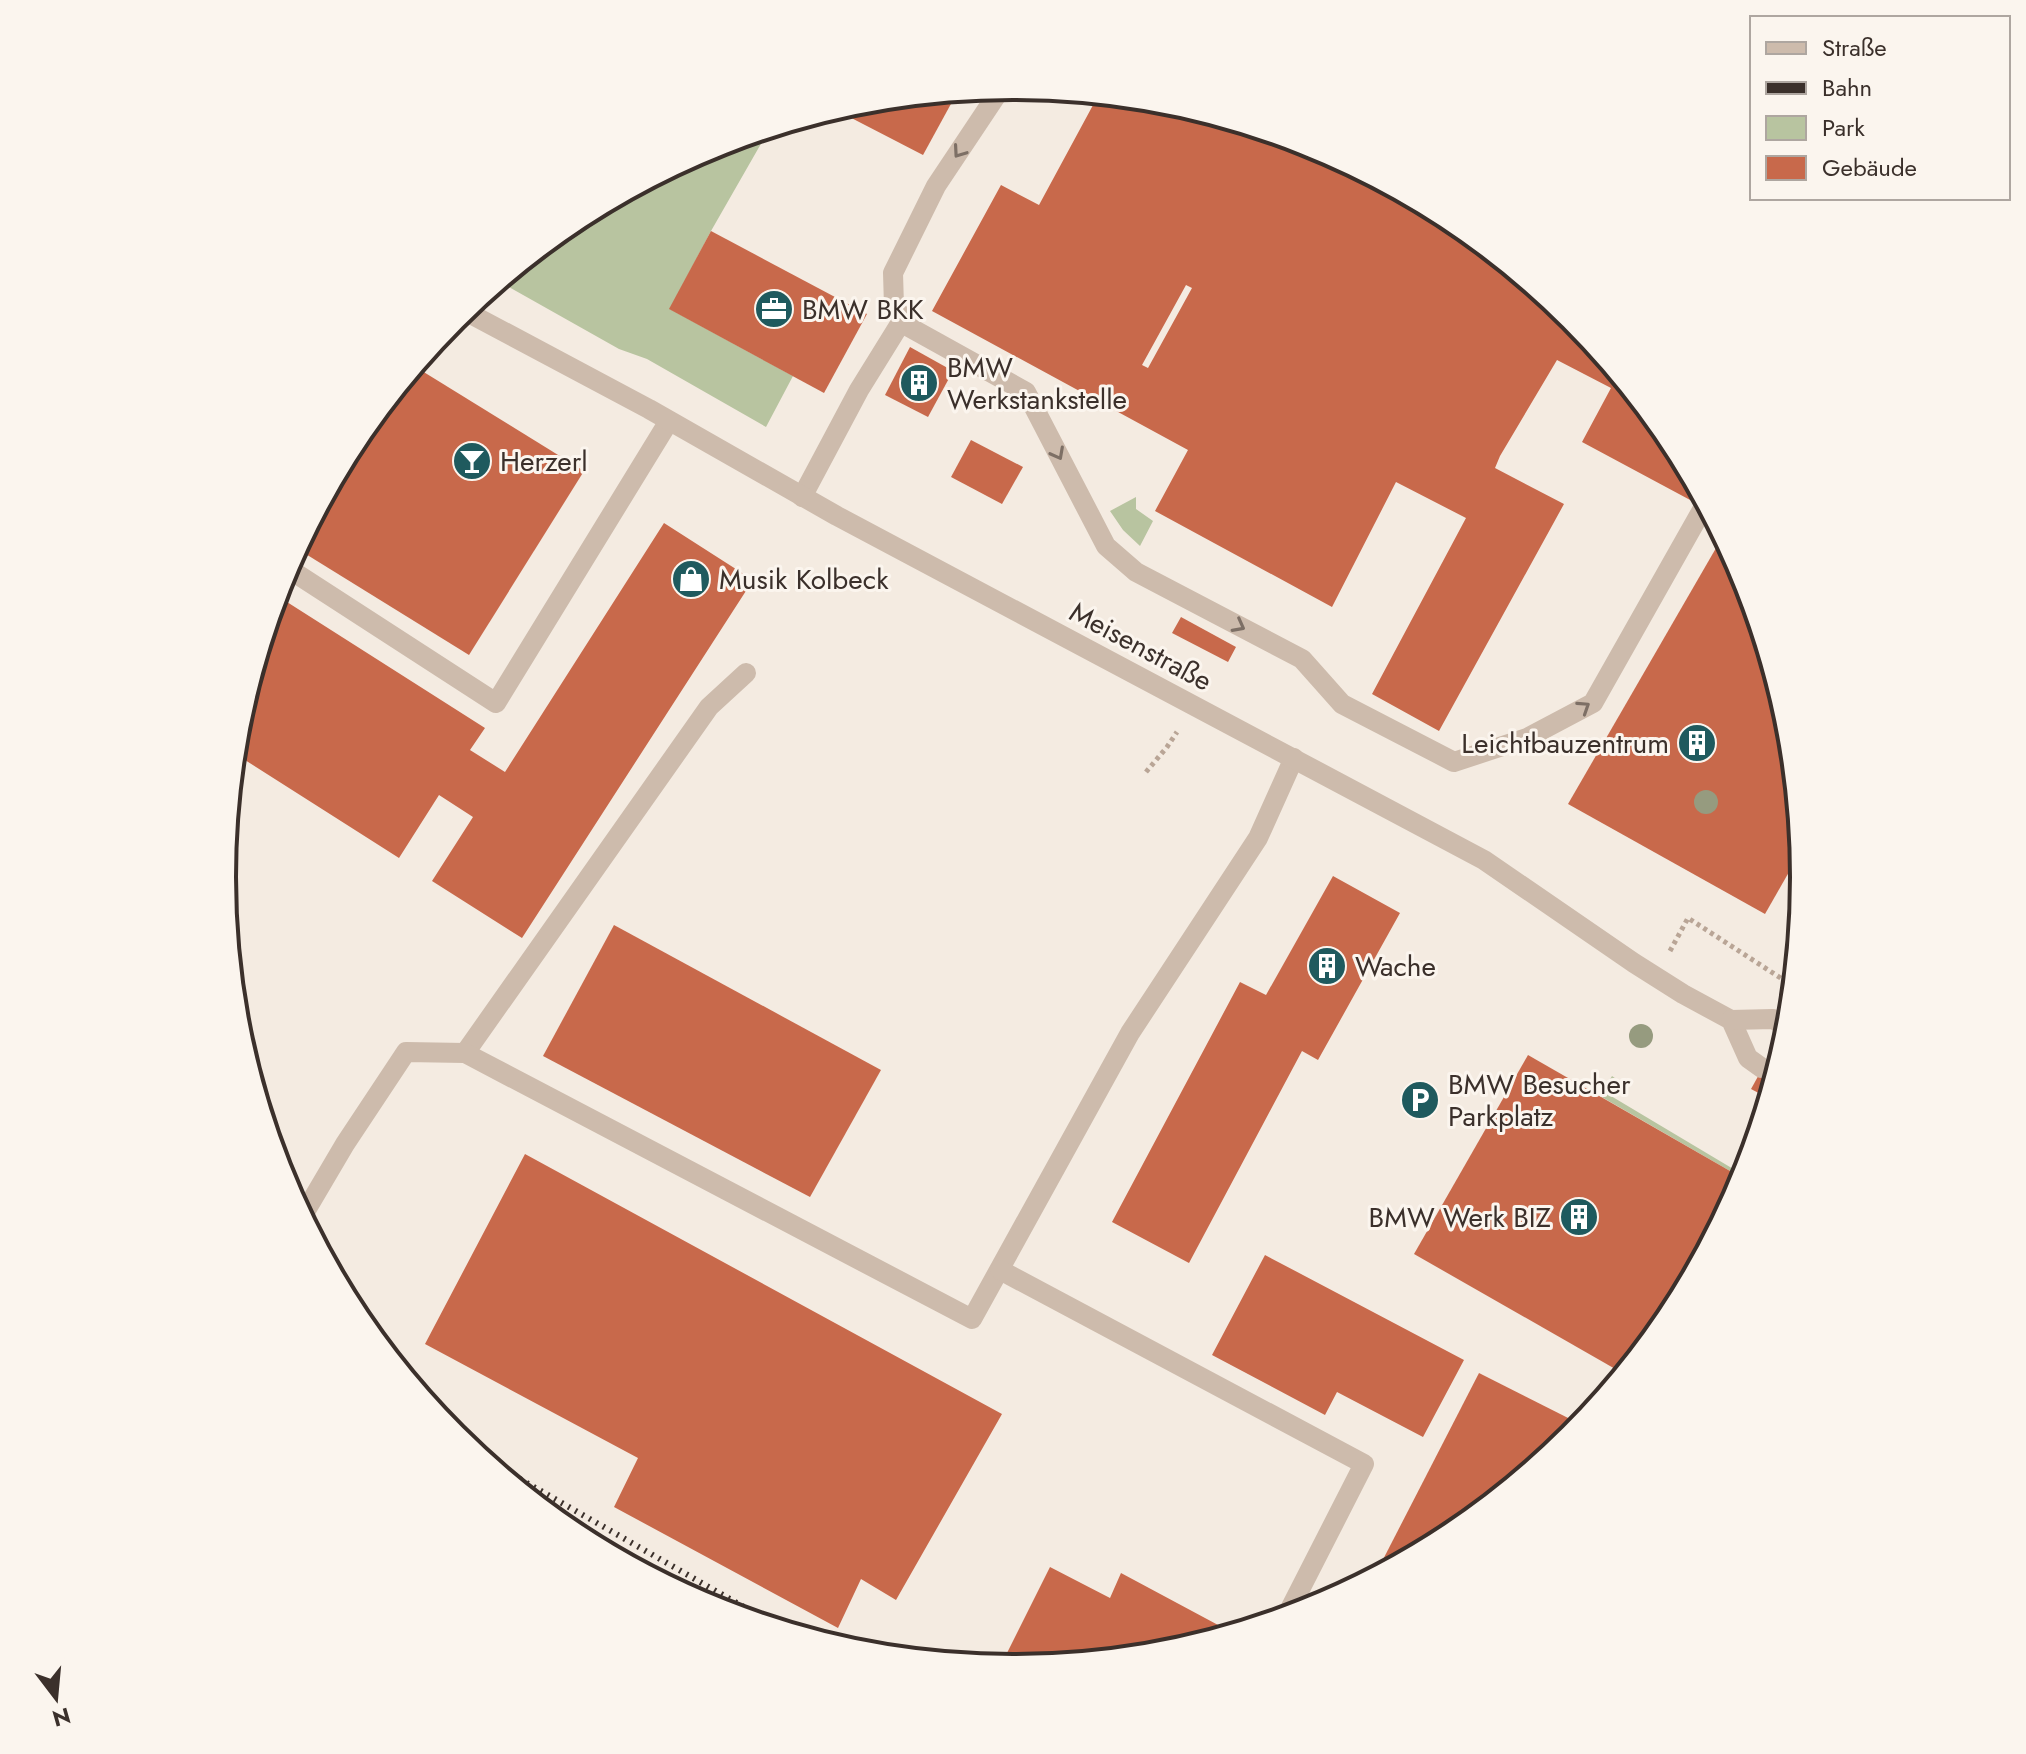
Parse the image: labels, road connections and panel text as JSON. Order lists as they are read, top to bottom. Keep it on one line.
{"streets":{"street":["Meisenstraße"]},"places":{"office":["BMW BKK"],"building":["BMW Werkstankstelle","Leichtbauzentrum","Wache","BMW Werk BIZ"],"bar":["Herzerl"],"shop":["Musik Kolbeck"],"parking":["BMW Besucher Parkplatz"]},"legend":["Straße","Bahn","Park","Gebäude"],"north":"bottom"}
